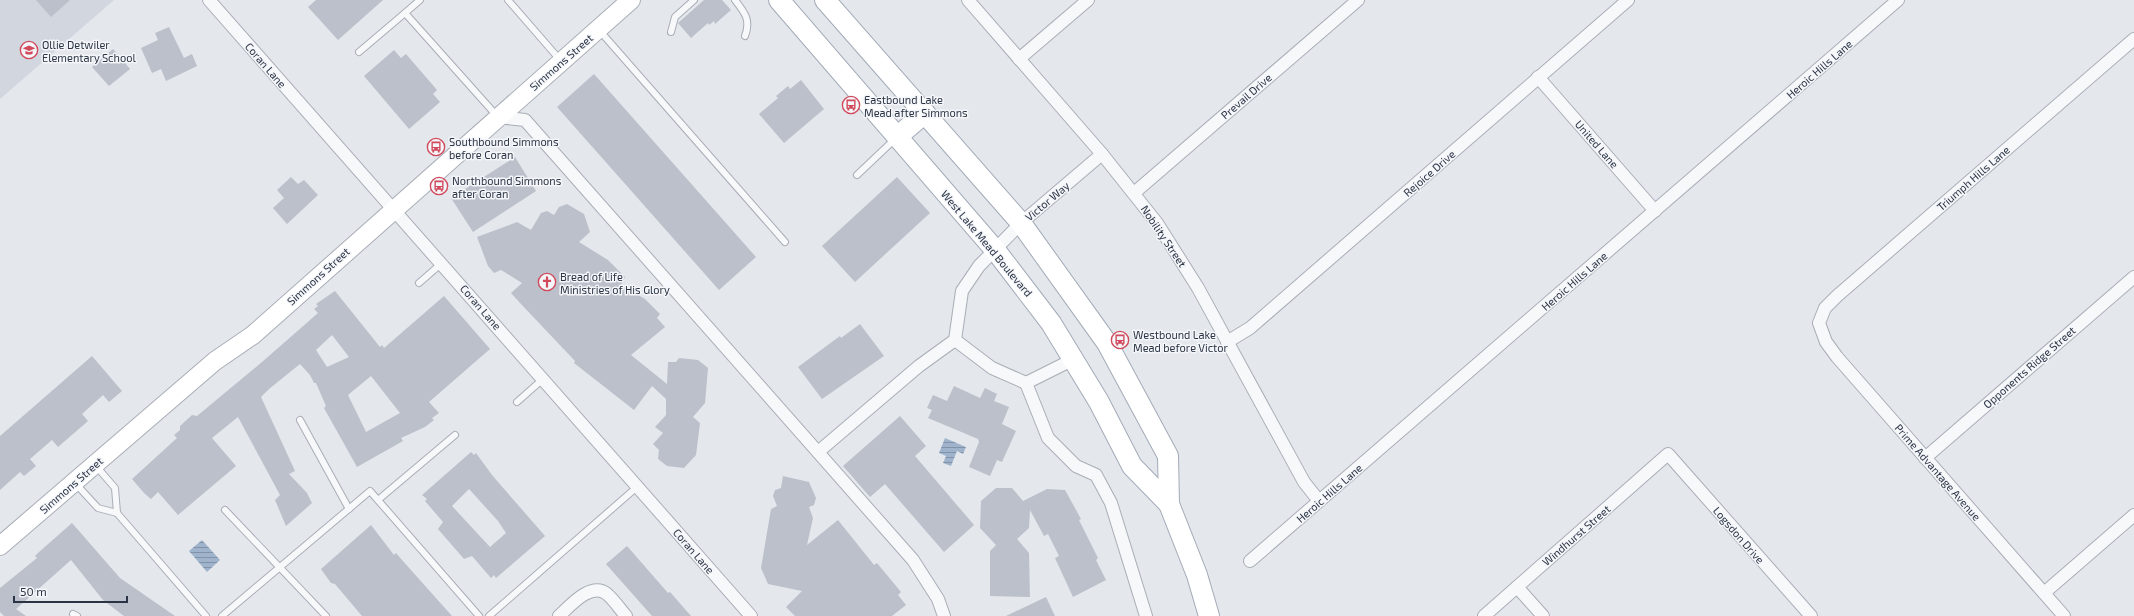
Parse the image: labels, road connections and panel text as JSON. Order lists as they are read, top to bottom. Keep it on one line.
{"streets":{"main road":["Simmons Street","West Lake Mead Boulevard"],"street":["Coran Lane","Heroic Hills Lane","Prevail Drive","United Lane","Rejoice Drive","Triumph Hills Lane","Victor Way","Nobility Street","Opponents Ridge Street","Prime Advantage Avenue","Windhurst Street","Logsdon Drive"]},"crossings":[["Simmons Street","Coran Lane"],["Heroic Hills Lane","United Lane"],["Heroic Hills Lane","Nobility Street"],["Prevail Drive","Nobility Street"],["United Lane","Rejoice Drive"],["Rejoice Drive","Nobility Street"],["Triumph Hills Lane","Prime Advantage Avenue"],["Victor Way","Nobility Street"],["Victor Way","West Lake Mead Boulevard"],["Opponents Ridge Street","Prime Advantage Avenue"],["Windhurst Street","Logsdon Drive"]],"places":{"school or university":["Ollie Detwiler Elementary School"],"bus stop":["Eastbound Lake Mead after Simmons","Southbound Simmons before Coran","Northbound Simmons after Coran","Westbound Lake Mead before Victor"],"church":["Bread of Life Ministries of His Glory"]},"scale_bar":"50 m"}
